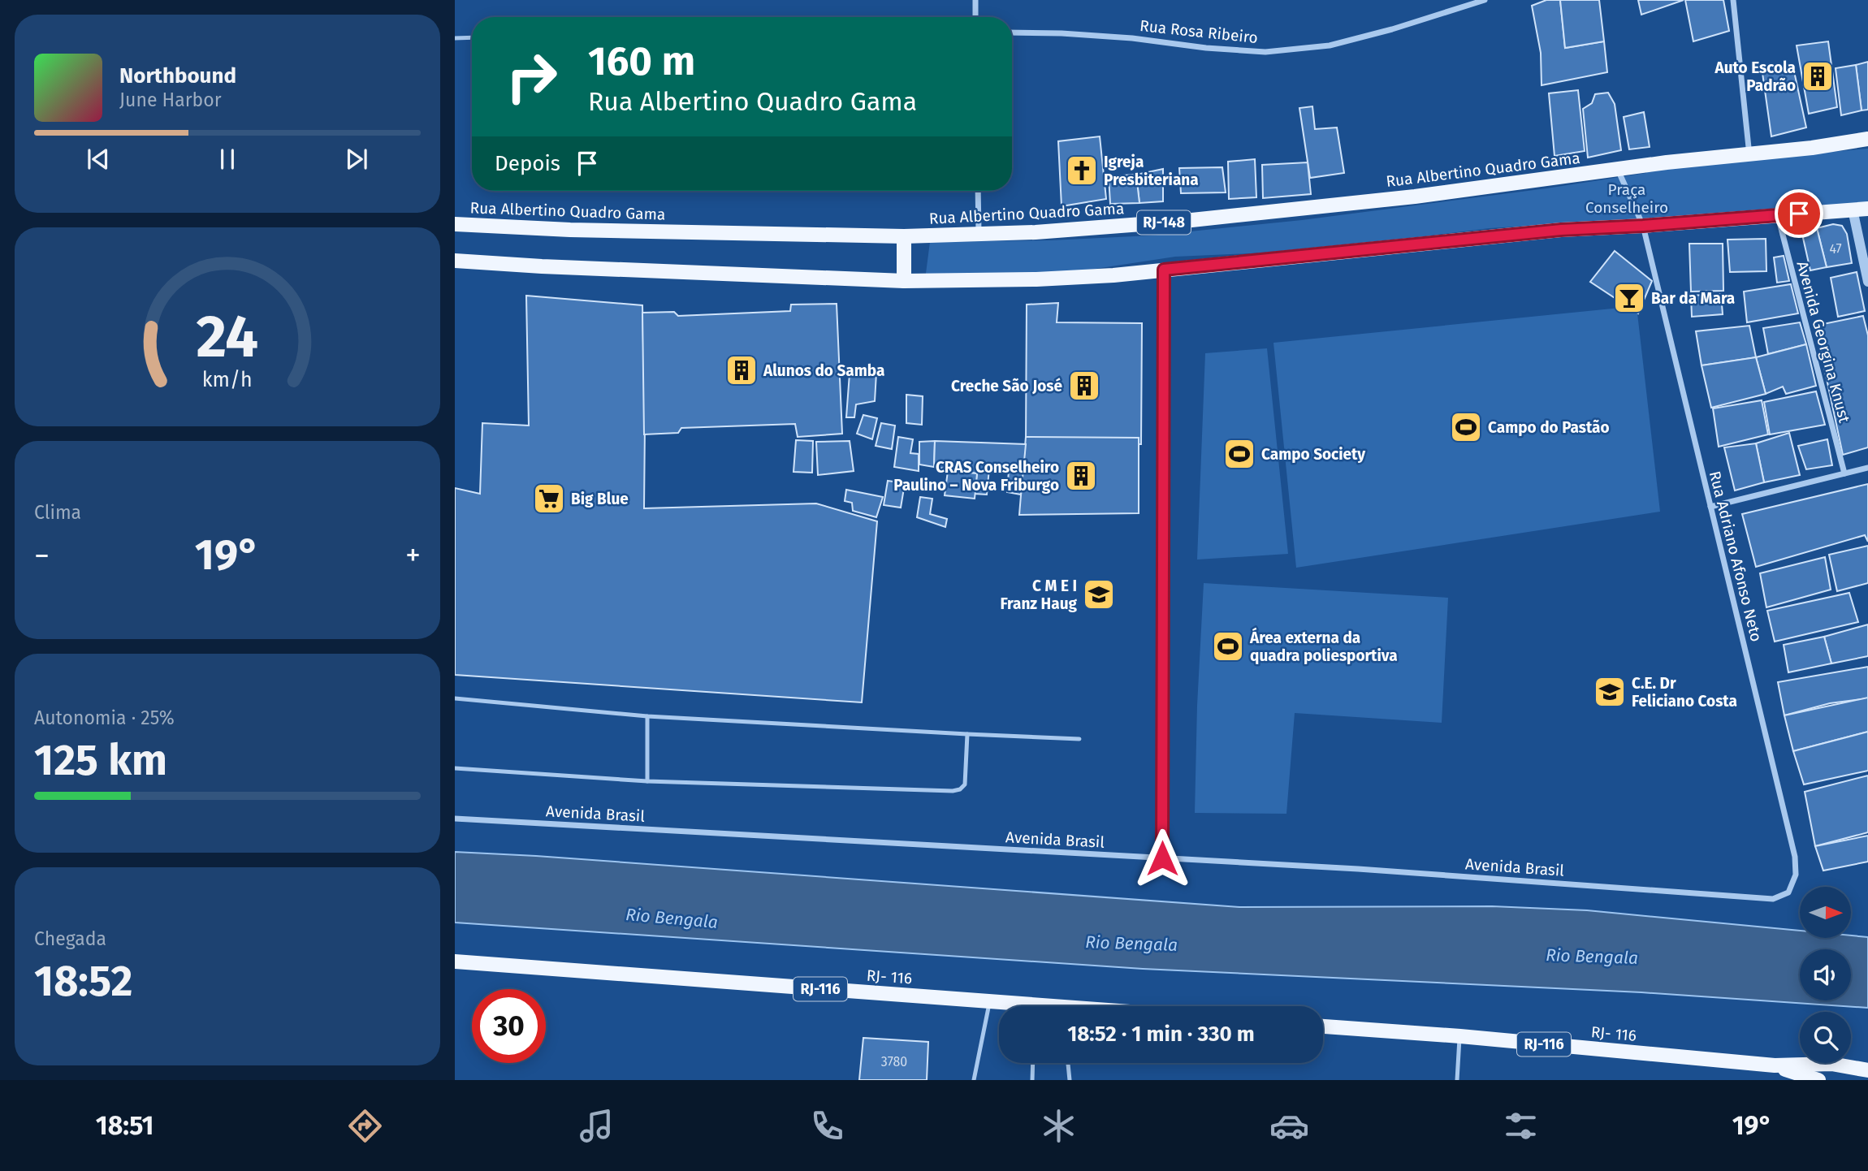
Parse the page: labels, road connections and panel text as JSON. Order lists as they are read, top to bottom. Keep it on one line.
{"streets":{"main road":["Rua Albertino Quadro Gama","RJ-148","RJ- 116","RJ-116"],"street":["Rua Rosa Ribeiro","Avenida Georgina Knust","Rua Adriano Afonso Neto","Avenida Brasil"]},"crossings":[["Rua Albertino Quadro Gama","Rua Adriano Afonso Neto"],["Rua Adriano Afonso Neto","Avenida Brasil"]],"water":["Rio Bengala"],"parks":["Praça Conselheiro"],"places":{"building":["Auto Escola Padrão","Alunos do Samba","Creche São José","CRAS Conselheiro Paulino – Nova Friburgo"],"church":["Igreja Presbiteriana"],"bar":["Bar da Mara"],"sports":["Campo do Pastão","Campo Society","Área externa da quadra poliesportiva"],"supermarket":["Big Blue"],"school or university":["C M E I Franz Haug","C.E. Dr Feliciano Costa"]},"house_numbers":["47","3780"],"north":"right","page":{"turn":["160 m","Rua Albertino Quadro Gama"],"song":["Northbound","June Harbor"],"then":"Depois","tile":["Clima",["Autonomia · 25%","125 km"],["Chegada","18:52"]],"heat":["−","19°","+"],"limit":"30","trip":"18:52 · 1 min · 330 m","tabs":["18:51","19°"],"gauge":["24","km/h"]}}
